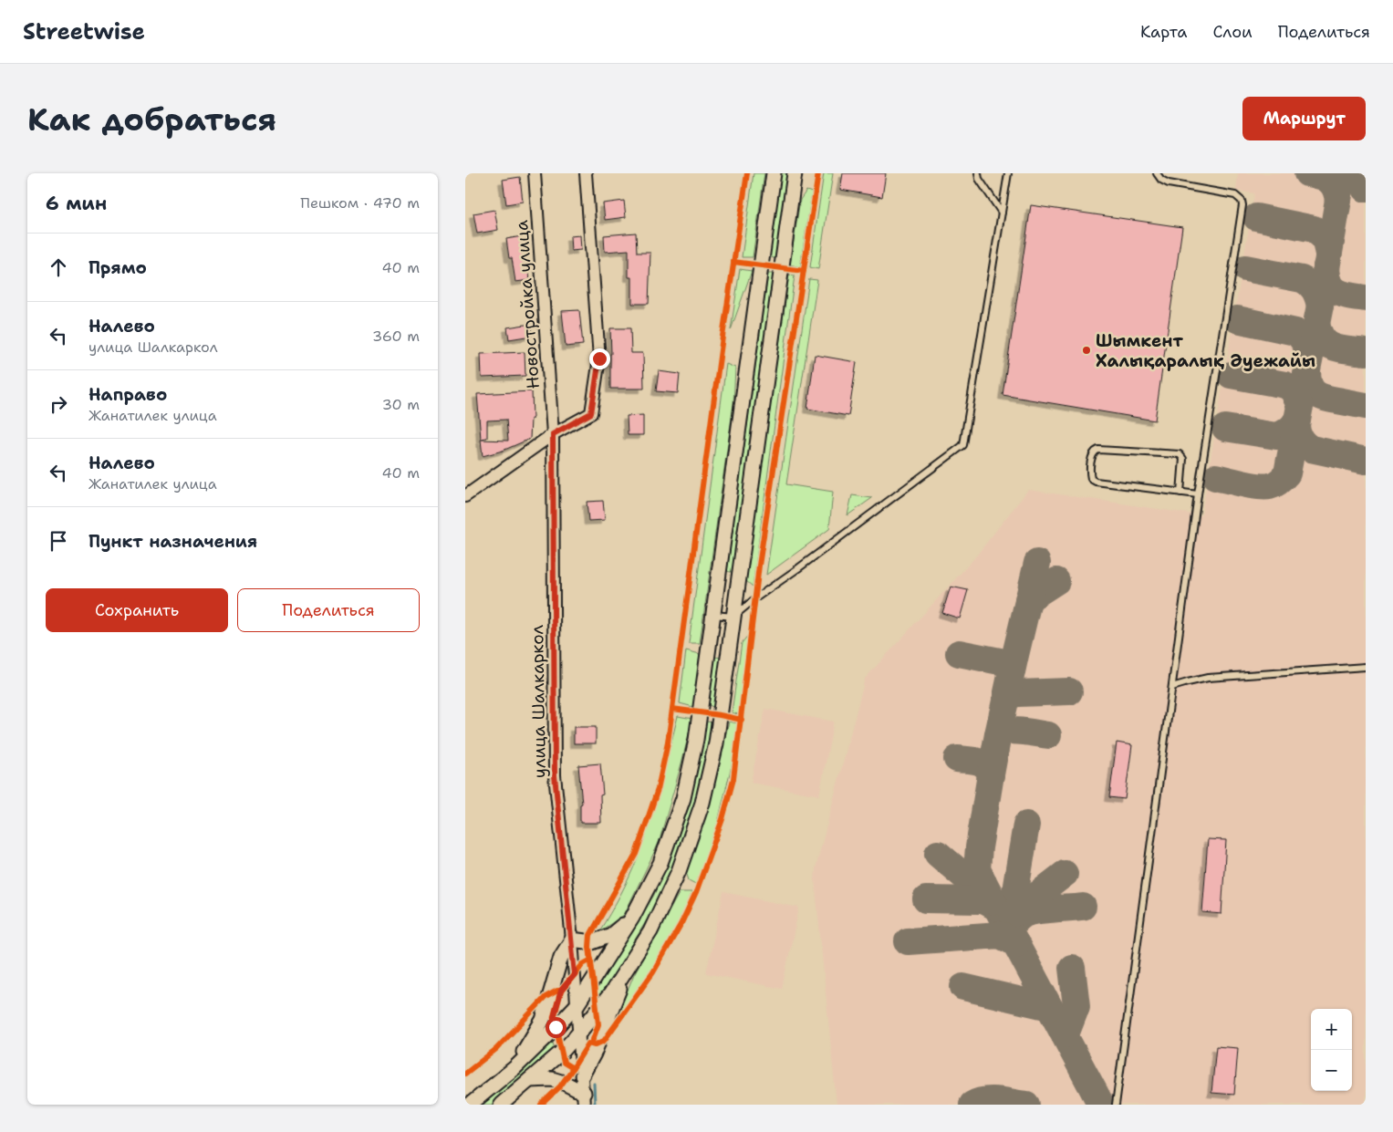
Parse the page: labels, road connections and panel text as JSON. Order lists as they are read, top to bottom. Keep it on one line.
{"streets":{"street":["Новостройка улица","улица Шалкаркол"]},"crossings":[["Новостройка улица","улица Шалкаркол"]],"places":["Шымкент Халықаралық Әуежайы"],"page":{"header":"Streetwise","nav":["Карта","Слои","Поделиться"],"buttons":["Маршрут",["Сохранить","Поделиться"]],"title":"Как добраться","heading":["6 мин","Пешком · 470 m"],"list":[["Прямо","40 m"],["Налево","улица Шалкаркол","360 m"],["Направо","Жанатилек улица","30 m"],["Налево","Жанатилек улица","40 m"],"Пункт назначения"],"map_buttons":["+","−"]}}
